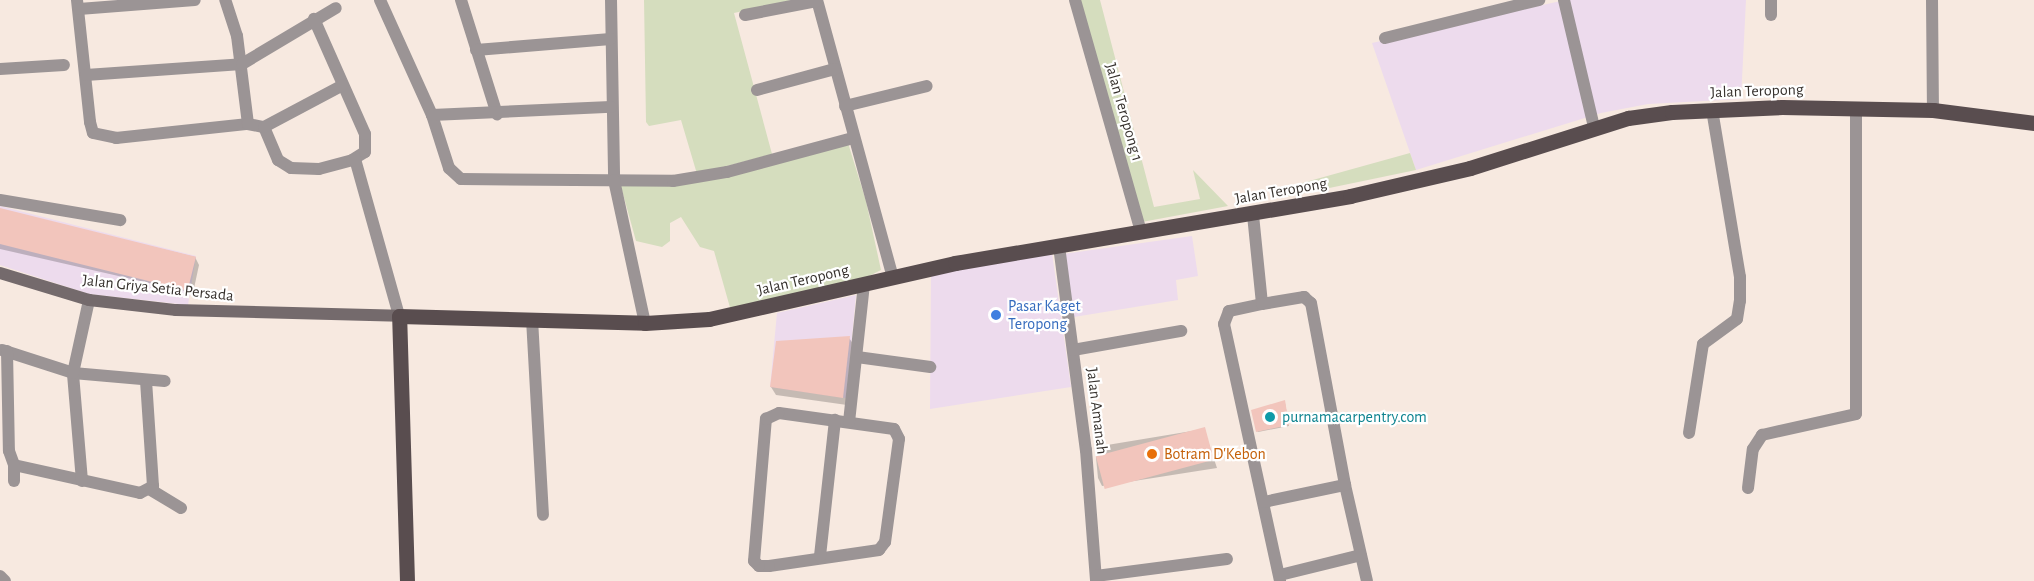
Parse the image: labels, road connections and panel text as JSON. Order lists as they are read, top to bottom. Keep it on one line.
{"streets":{"main road":["Jalan Teropong"],"street":["Jalan Teropong 1","Jalan Griya Setia Persada","Jalan Amanah"]},"crossings":[["Jalan Teropong","Jalan Teropong 1"],["Jalan Teropong","Jalan Griya Setia Persada"],["Jalan Teropong","Jalan Amanah"]],"places":["Pasar Kaget Teropong","purnamacarpentry.com","Botram D'Kebon"]}
